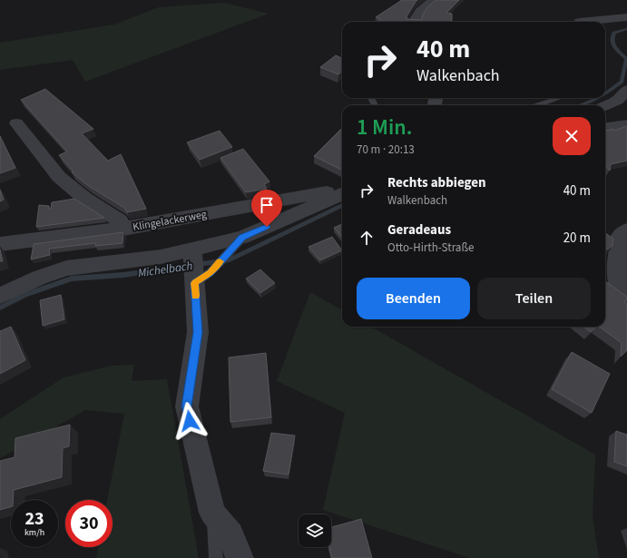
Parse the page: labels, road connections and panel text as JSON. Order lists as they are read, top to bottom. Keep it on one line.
{"streets":{"street":["Klingelackerweg"]},"water":["Michelbach"],"page":{"turn":["40 m","Walkenbach"],"heading":["1 Min.","70 m · 20:13"],"list":[{"name":"Rechts abbiegen","note":"Walkenbach","value":"40 m"},{"name":"Geradeaus","note":"Otto-Hirth-Straße","value":"20 m"}],"buttons":["Beenden","Teilen"],"speed":"23 km/h","limit":"30"}}
